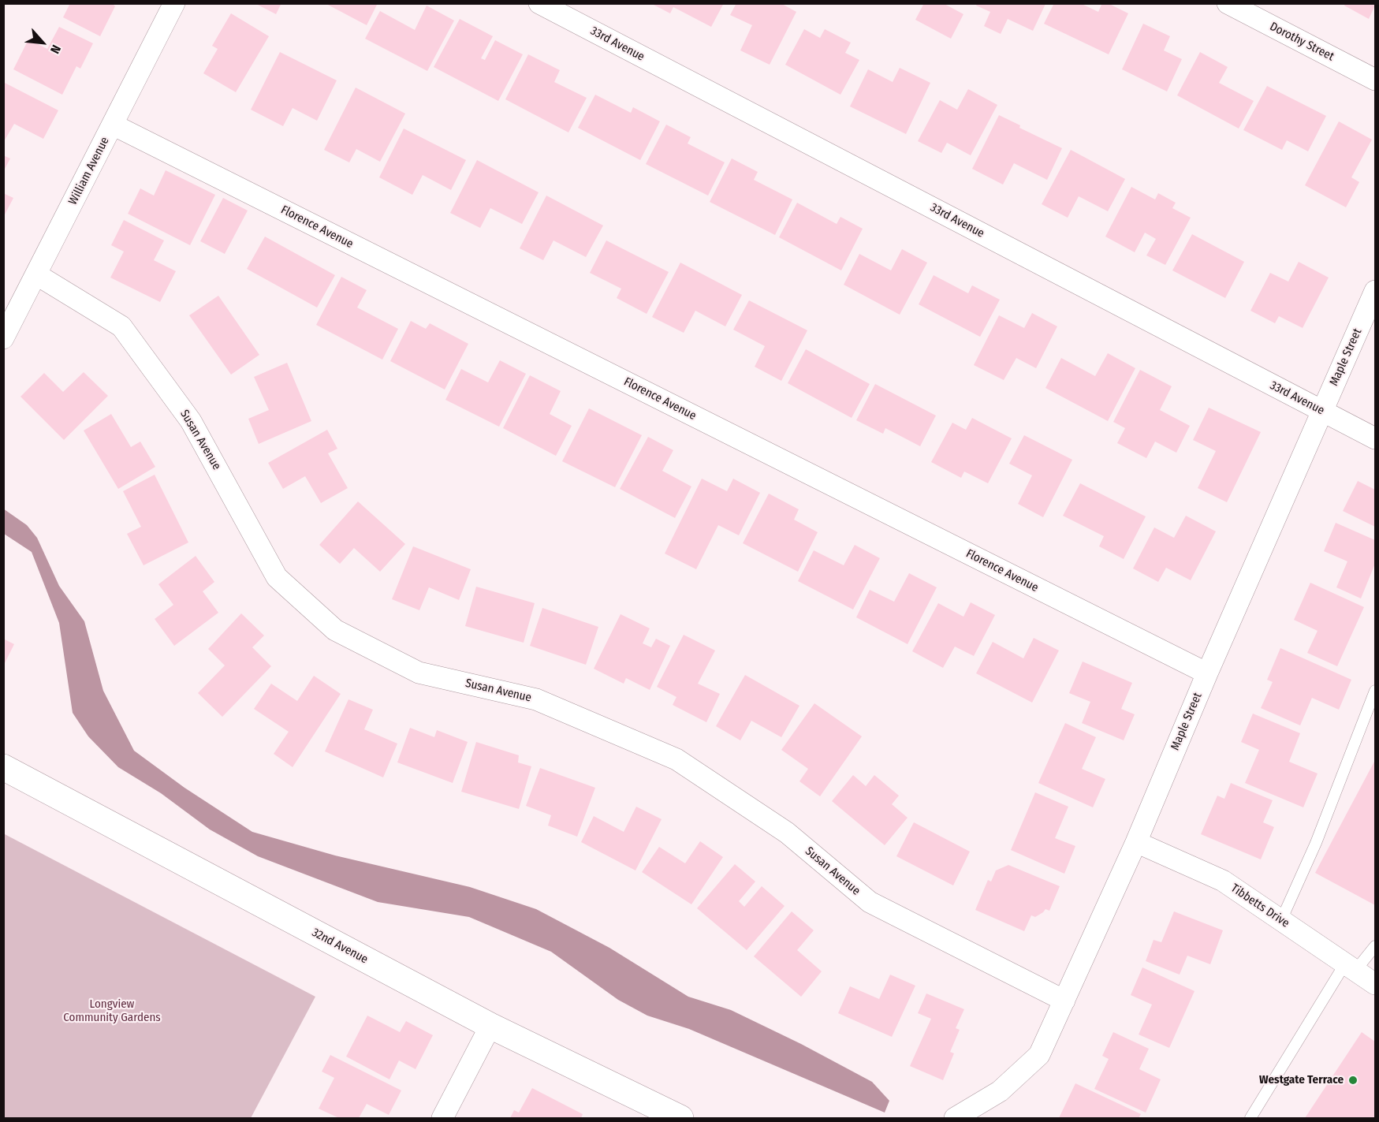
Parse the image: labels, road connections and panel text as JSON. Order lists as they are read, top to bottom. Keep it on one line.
{"streets":{"street":["Dorothy Street","33rd Avenue","William Avenue","Florence Avenue","Maple Street","Susan Avenue","Tibbetts Drive","32nd Avenue"]},"crossings":[["33rd Avenue","Maple Street"],["William Avenue","Florence Avenue"],["William Avenue","Susan Avenue"],["Florence Avenue","Maple Street"],["Maple Street","Susan Avenue"],["Maple Street","Tibbetts Drive"]],"parks":["Longview Community Gardens"],"places":["Westgate Terrace"],"north":"bottom right"}
